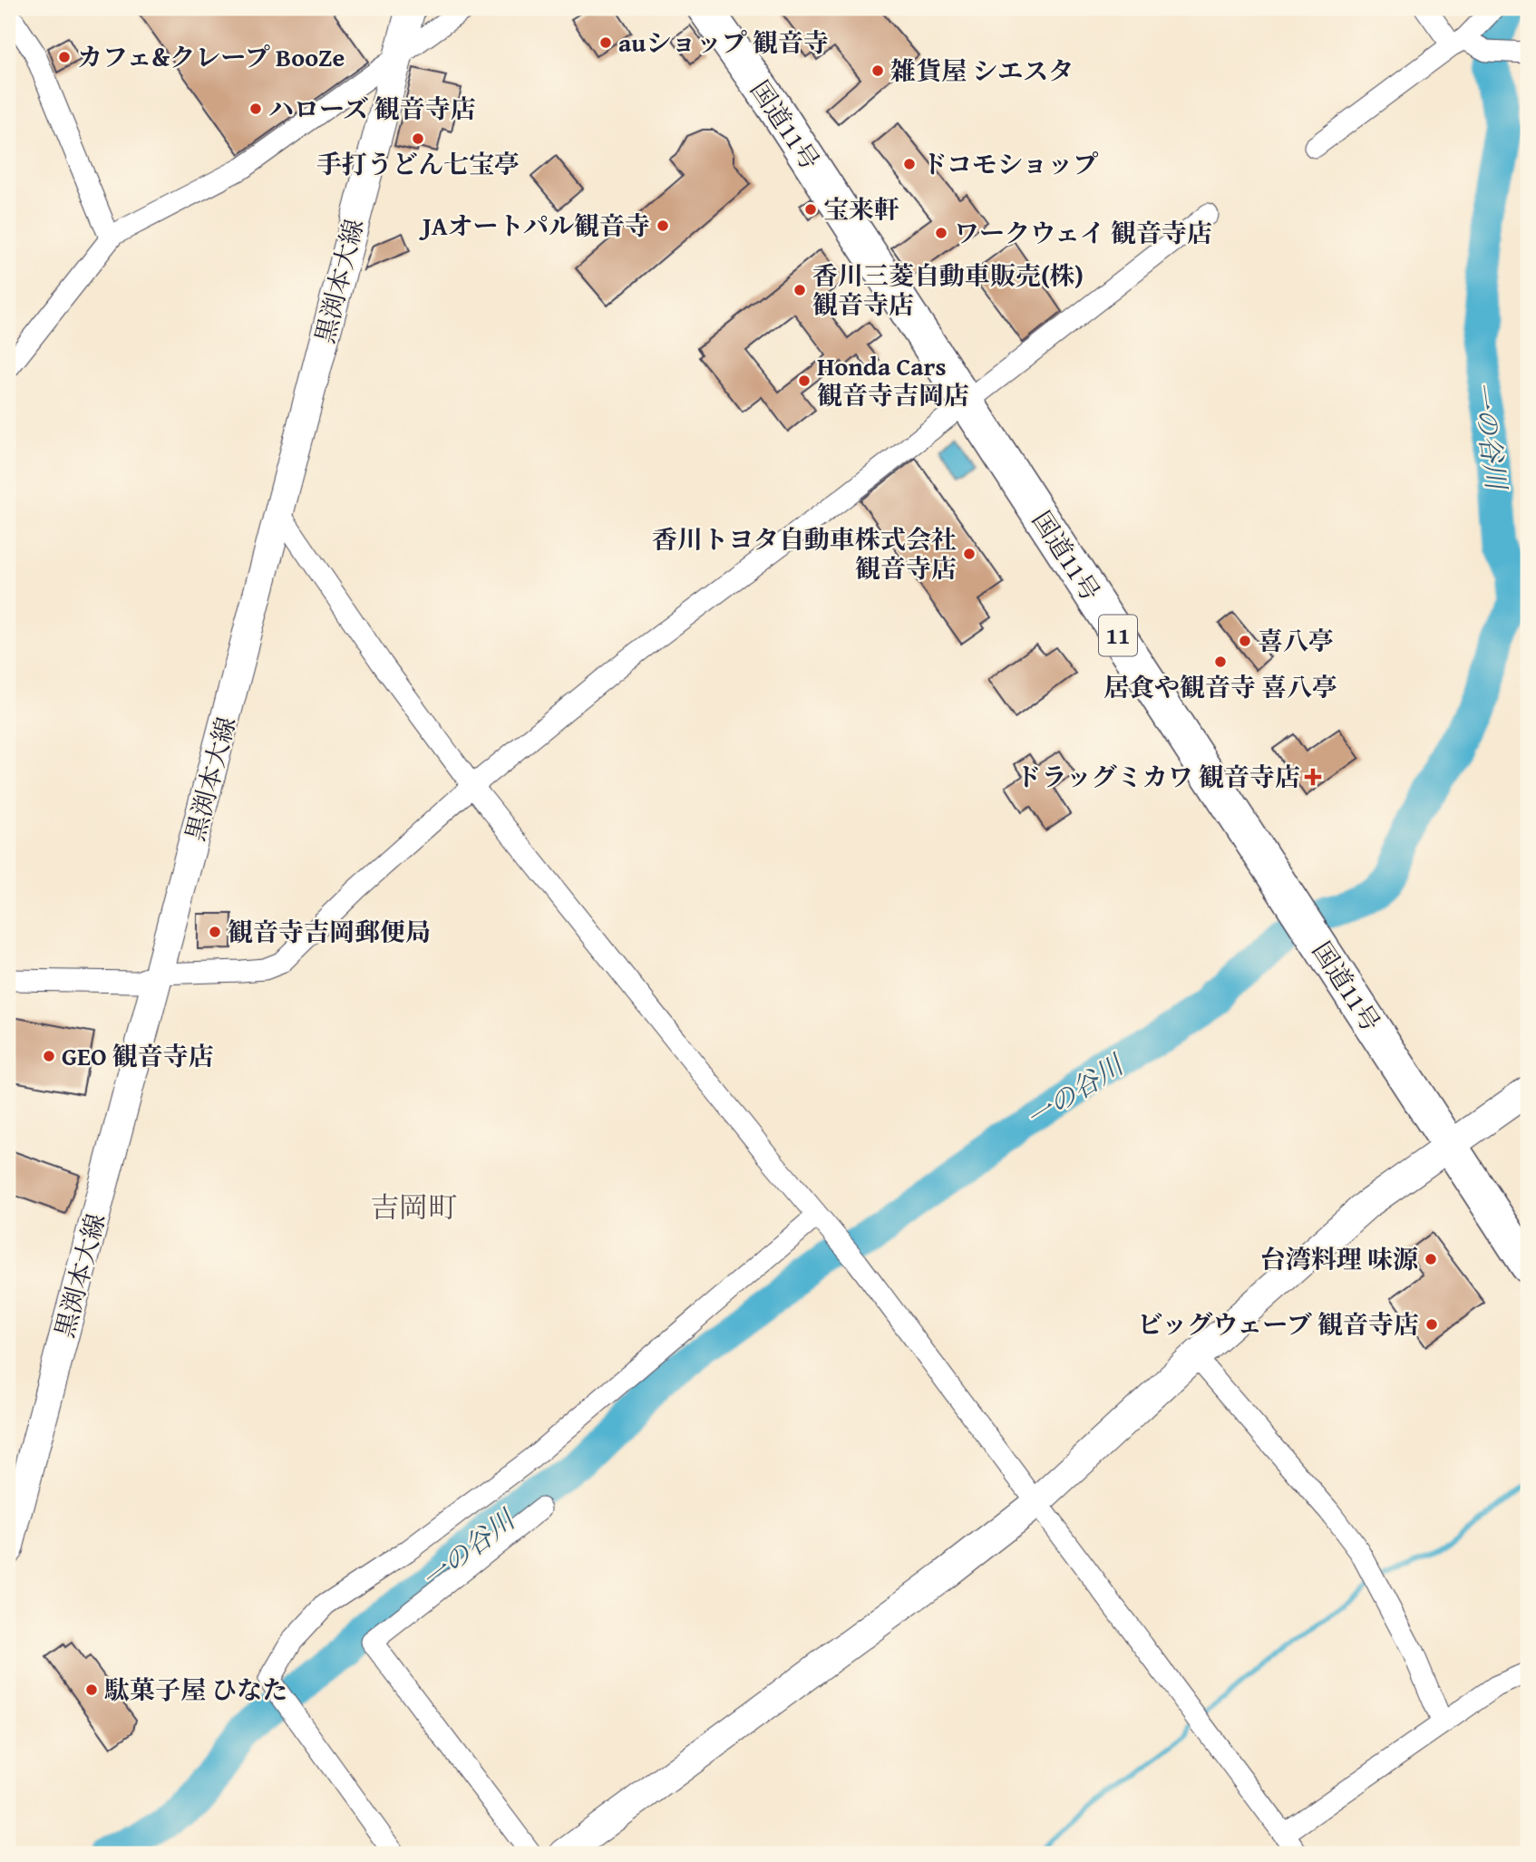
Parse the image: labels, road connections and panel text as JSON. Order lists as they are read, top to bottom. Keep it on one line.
{"streets":{"highway":["国道11号","11"],"main road":["黒渕本大線"]},"districts":["吉岡町"],"water":["一の谷川"],"places":{"other":["auショップ 観音寺","カフェ&クレープ BooZe","雑貨屋 シエスタ","ハローズ 観音寺店","手打うどん七宝亭","ドコモショップ","宝来軒","JAオートパル観音寺","ワークウェイ 観音寺店","香川三菱自動車販売(株) 観音寺店","Honda Cars 観音寺吉岡店","香川トヨタ自動車株式会社 観音寺店","喜八亭","居食や観音寺 喜八亭","観音寺吉岡郵便局","GEO 観音寺店","台湾料理 味源","ビッグウェーブ 観音寺店","駄菓子屋 ひなた"],"health":["ドラッグミカワ 観音寺店"]}}
